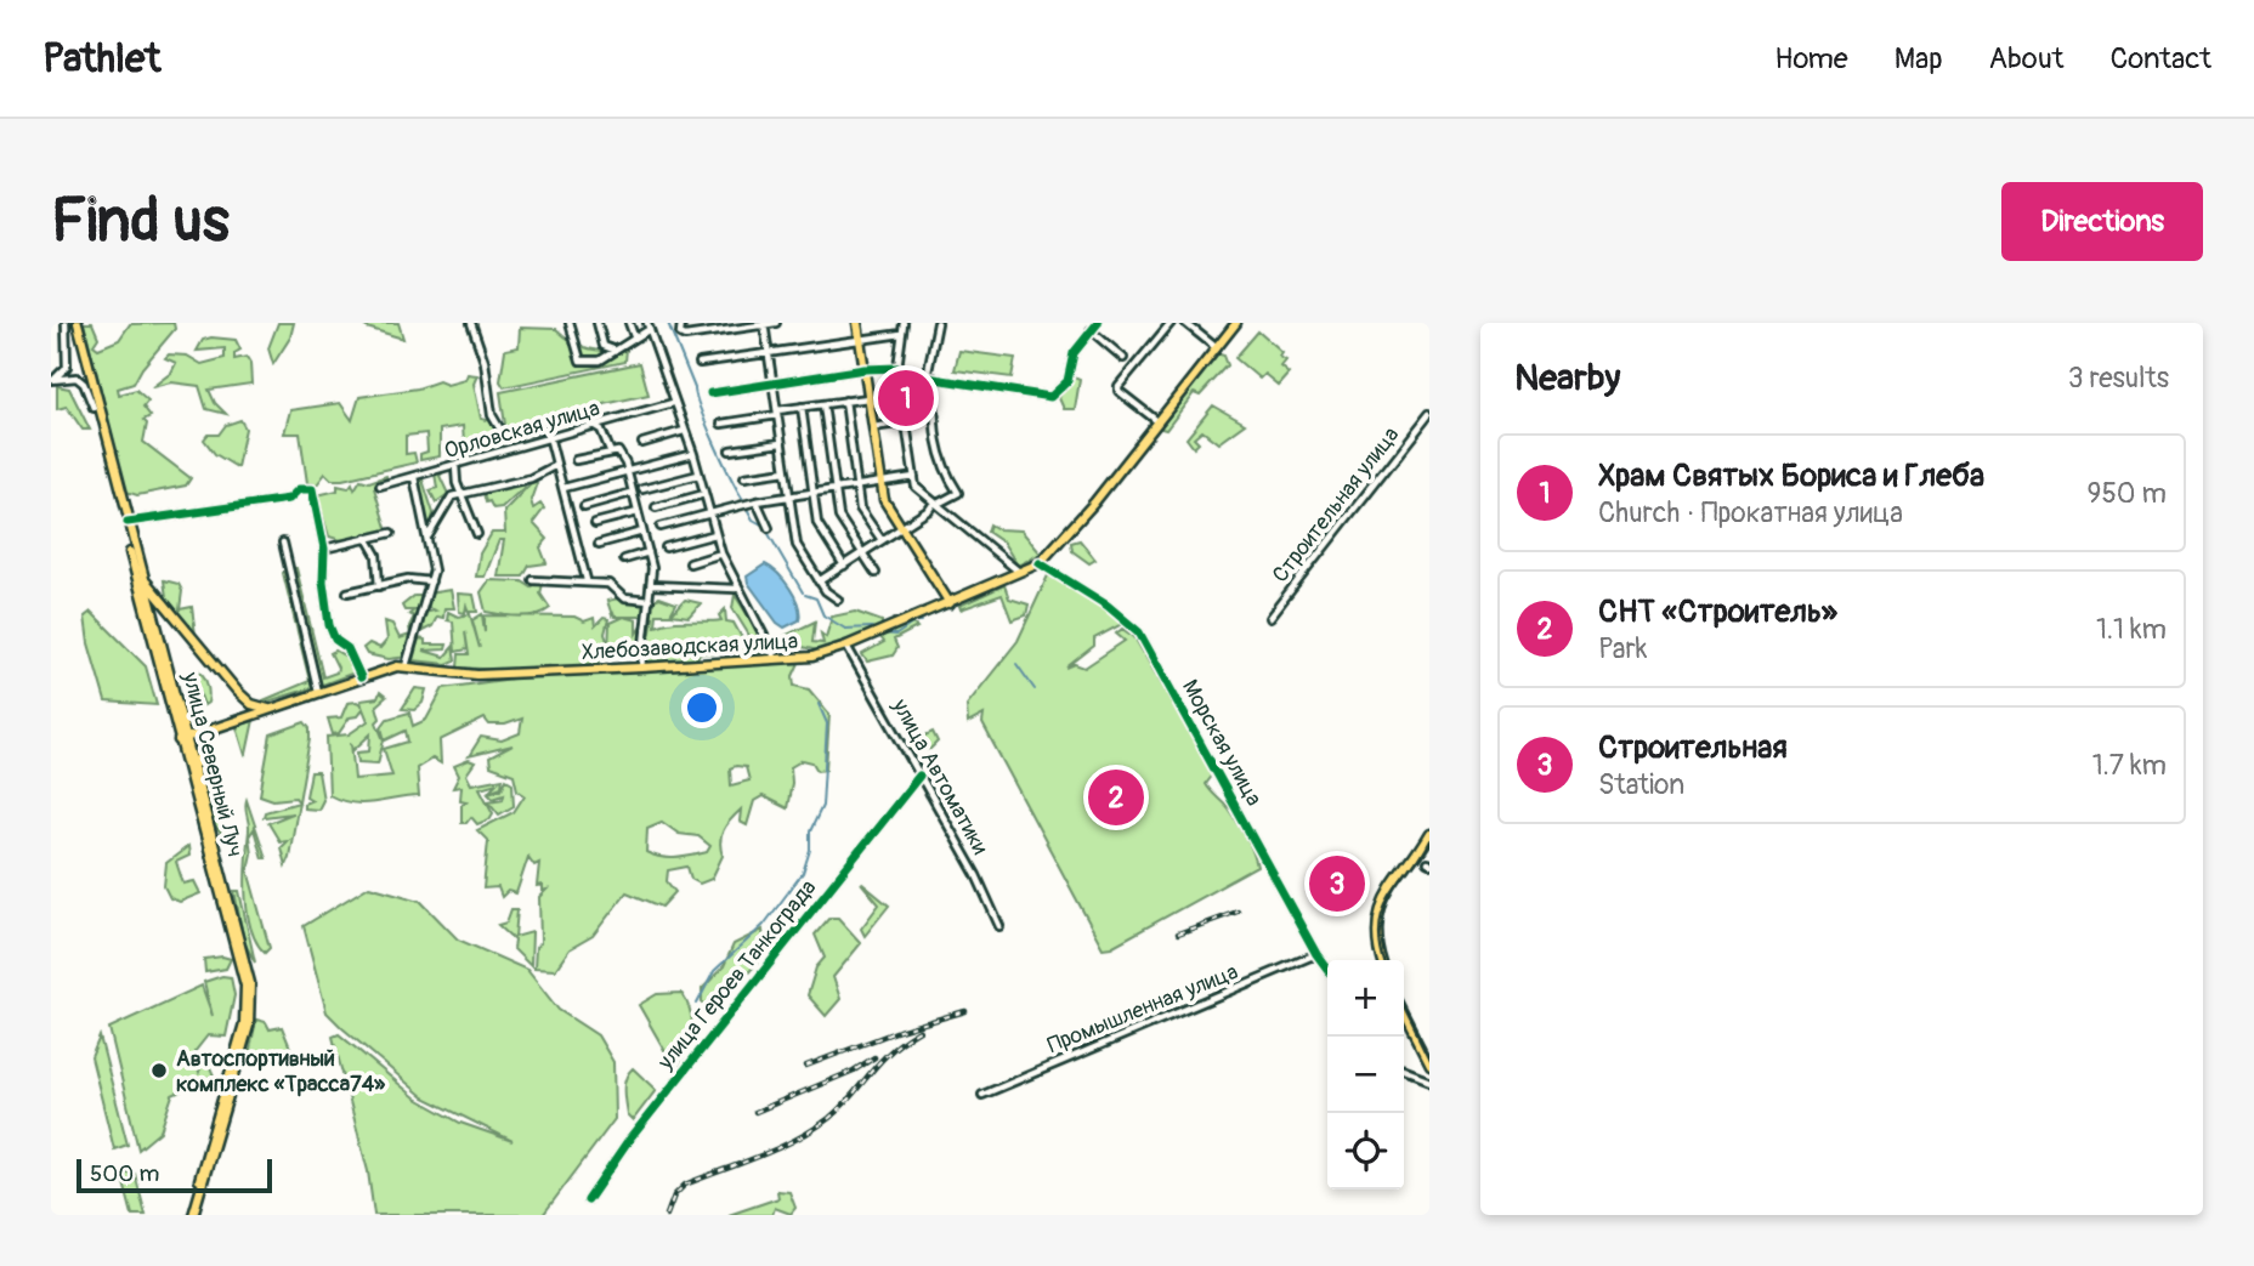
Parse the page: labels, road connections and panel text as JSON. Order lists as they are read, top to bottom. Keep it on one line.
{"streets":{"main road":["Хлебозаводская улица","улица Северный Луч"],"street":["Орловская улица","Строительная улица","Морская улица","улица Автоматики","улица Героев Танкограда","Промышленная улица"]},"crossings":[["Хлебозаводская улица","Морская улица"],["Хлебозаводская улица","улица Северный Луч"],["Хлебозаводская улица","улица Автоматики"],["Морская улица","Промышленная улица"],["улица Автоматики","улица Героев Танкограда"]],"places":["Автоспортивный комплекс «Трасса74»"],"scale_bar":"500 m","page":{"header":"Pathlet","nav":["Home","Map","About","Contact"],"buttons":"Directions","title":"Find us","heading":["Nearby","3 results"],"pins":["1","2","3"],"list":[{"mark":"1","name":"Храм Святых Бориса и Глеба","note":"Church · Прокатная улица","value":"950 m"},{"mark":"2","name":"СНТ «Строитель»","note":"Park","value":"1.1 km"},{"mark":"3","name":"Строительная","note":"Station","value":"1.7 km"}],"map_buttons":["+","−"],"scale":"500 m"}}
